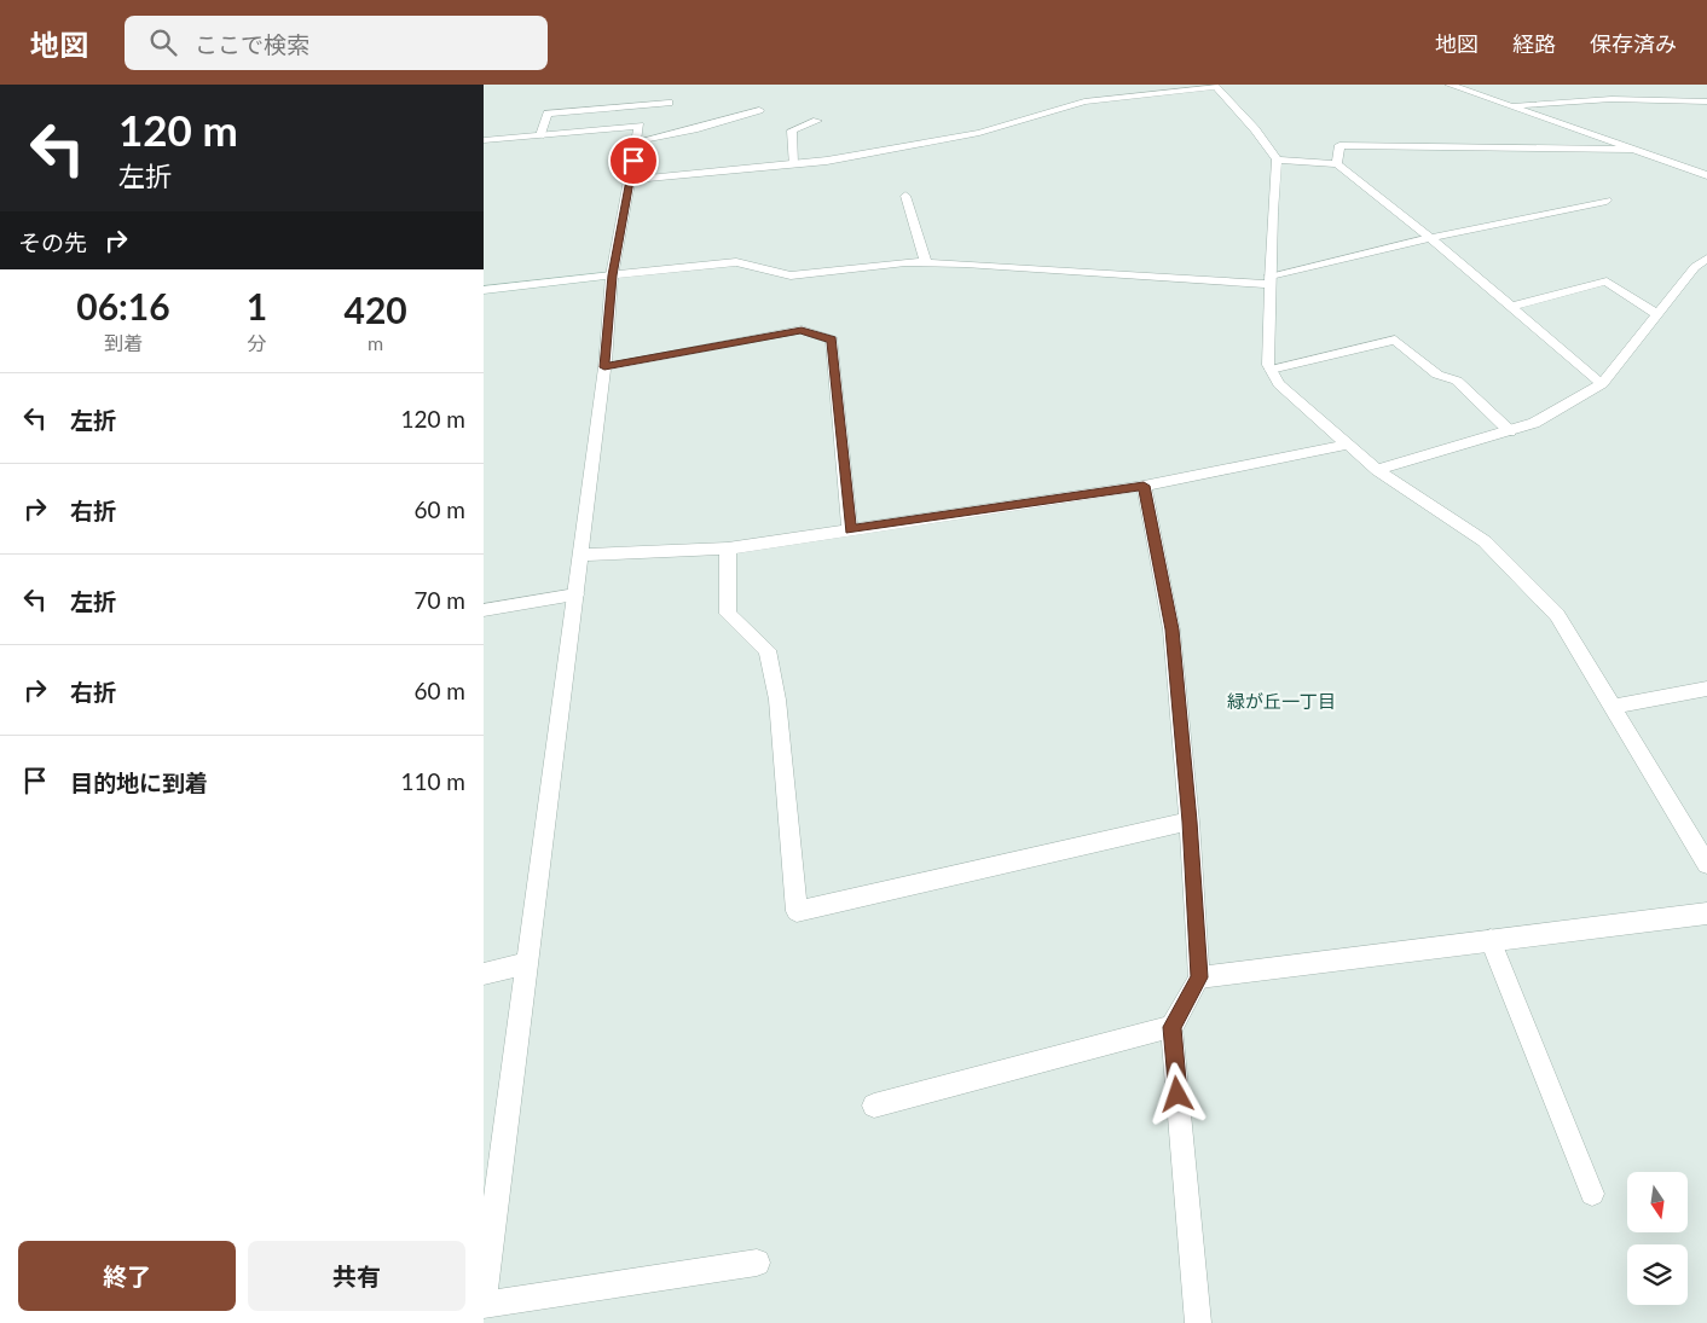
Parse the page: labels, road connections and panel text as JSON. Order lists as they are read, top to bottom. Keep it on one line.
{"districts":["緑が丘一丁目"],"north":"bottom","page":{"header":"地図","search":"ここで検索","nav":["地図","経路","保存済み"],"turn":["120 m","左折"],"then":"その先","eta":["06:16","到着","1","分","420","m"],"list":[{"name":"左折","value":"120 m"},{"name":"右折","value":"60 m"},{"name":"左折","value":"70 m"},{"name":"右折","value":"60 m"},{"name":"目的地に到着","value":"110 m"}],"buttons":["終了","共有"]}}
